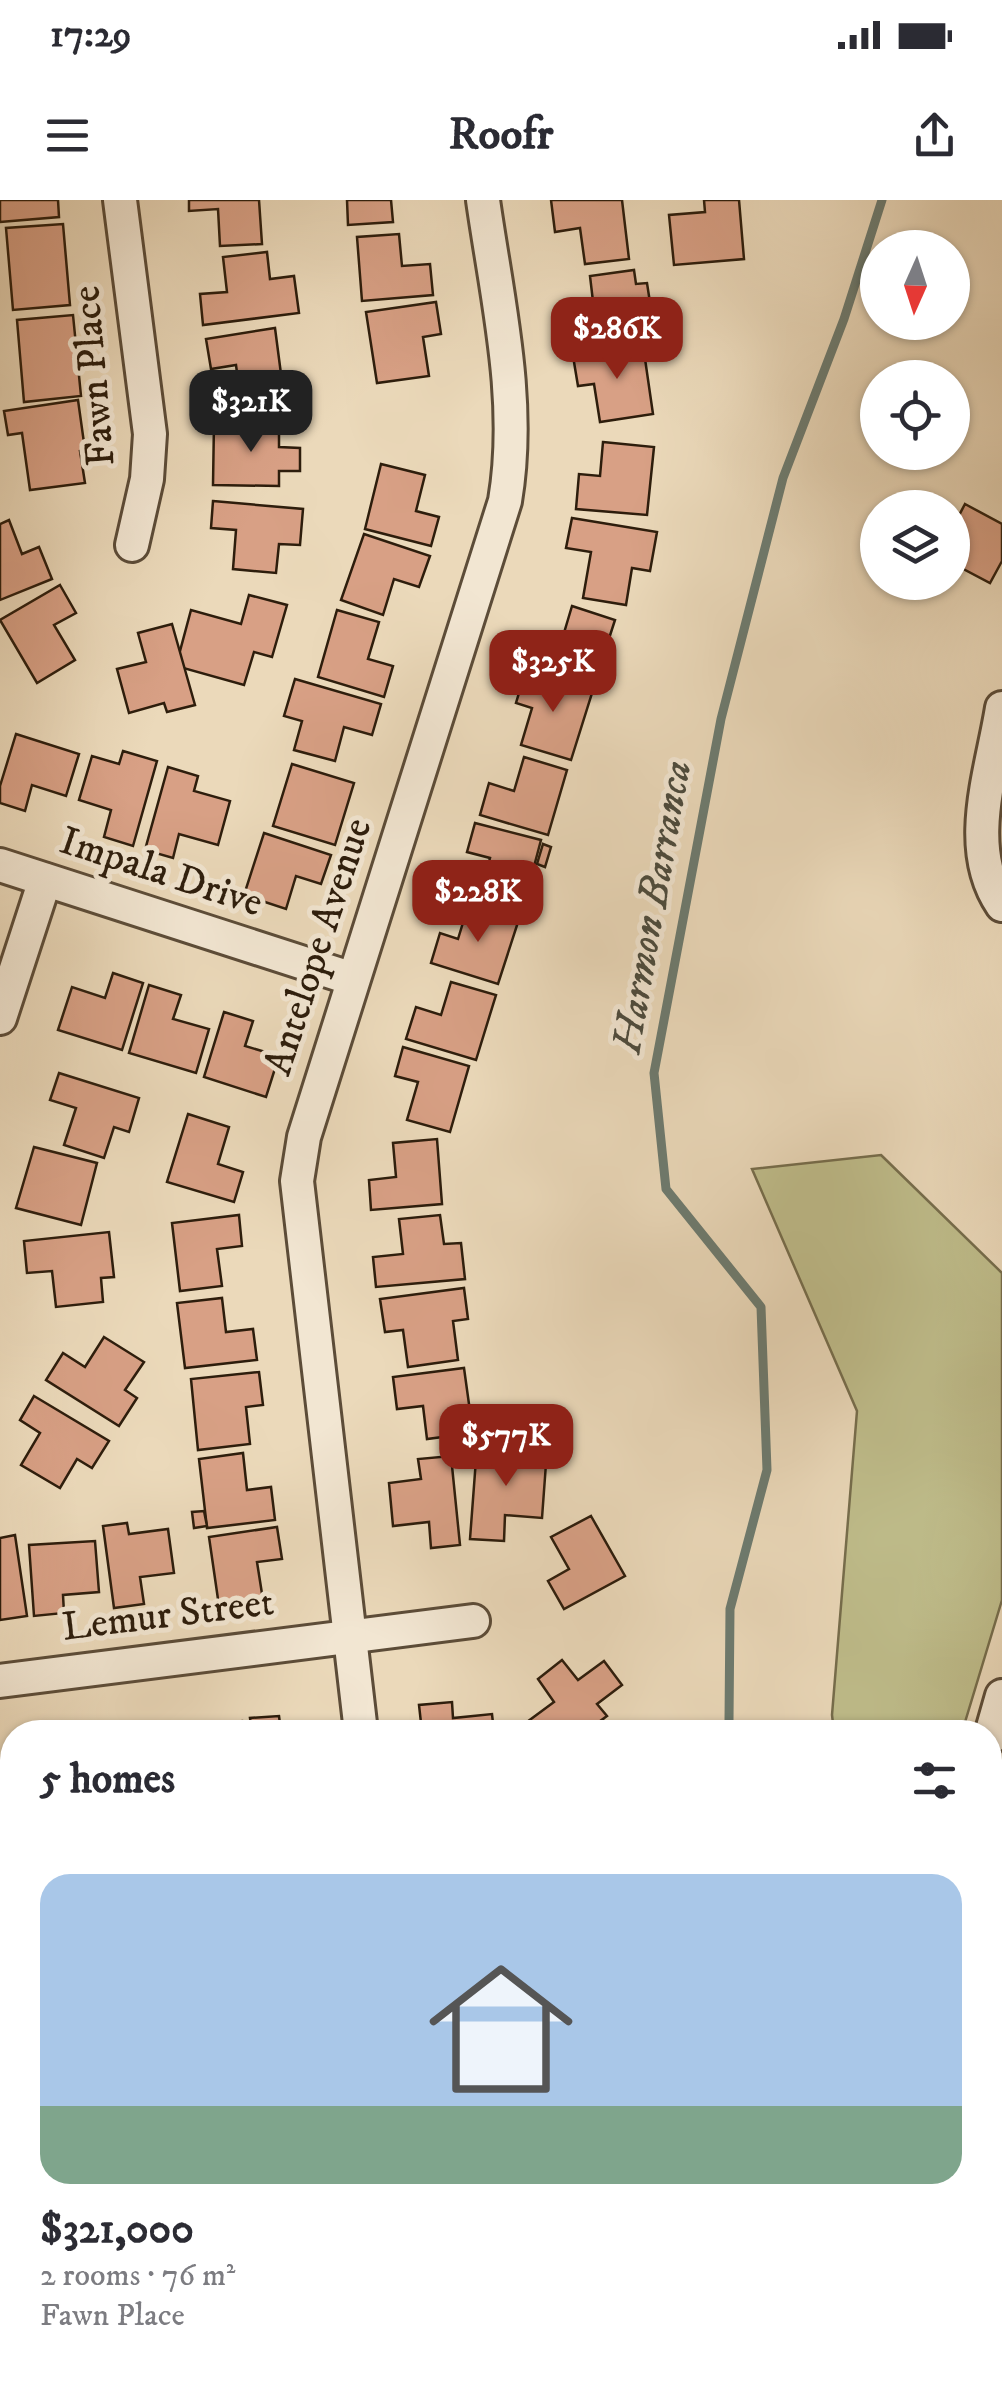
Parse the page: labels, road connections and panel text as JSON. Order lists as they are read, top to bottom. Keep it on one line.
{"streets":{"street":["Fawn Place","Impala Drive","Antelope Avenue","Lemur Street"]},"crossings":[["Impala Drive","Antelope Avenue"],["Antelope Avenue","Lemur Street"]],"water":["Harmon Barranca"],"north":"bottom","page":{"status":"17:29","header":"Roofr","price":["$286K","$321K","$325K","$228K","$577K"],"heading":"5 homes","list":[{"name":"$321,000","note":"2 rooms · 76 m² · Fawn Place"}]}}
